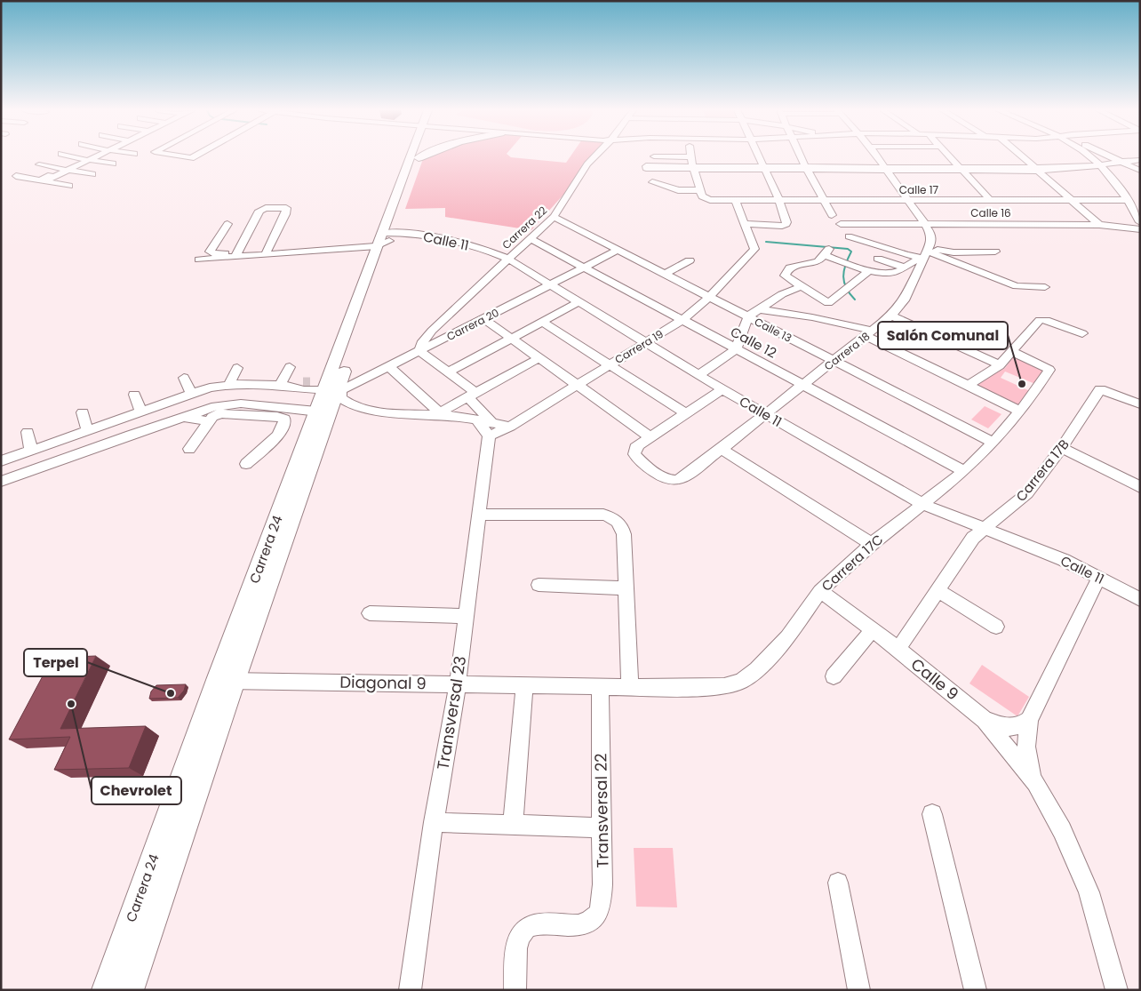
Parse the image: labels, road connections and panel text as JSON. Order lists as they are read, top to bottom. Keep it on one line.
{"streets":{"main road":["Carrera 24"],"street":["Calle 17","Calle 16","Carrera 22","Calle 11","Carrera 20","Calle 13","Calle 12","Carrera 19","Carrera 18","Carrera 17B","Carrera 17C","Calle 9","Diagonal 9","Transversal 23","Transversal 22"]},"crossings":[["Carrera 22","Calle 11"],["Carrera 22","Carrera 20"],["Carrera 22","Calle 13"],["Carrera 22","Calle 12"],["Calle 11","Carrera 20"],["Calle 11","Carrera 19"],["Calle 11","Carrera 18"],["Calle 11","Carrera 17B"],["Calle 11","Carrera 24"],["Calle 11","Carrera 17C"],["Carrera 20","Calle 13"],["Carrera 20","Calle 12"],["Carrera 20","Carrera 24"],["Calle 13","Carrera 19"],["Calle 13","Carrera 18"],["Calle 13","Carrera 17C"],["Calle 12","Carrera 19"],["Calle 12","Carrera 18"],["Calle 12","Carrera 17C"],["Carrera 19","Transversal 23"],["Carrera 17B","Calle 9"],["Carrera 24","Diagonal 9"],["Carrera 17C","Calle 9"],["Carrera 17C","Diagonal 9"],["Diagonal 9","Transversal 23"],["Diagonal 9","Transversal 22"]],"places":["Salón Comunal","Terpel","Chevrolet"]}
